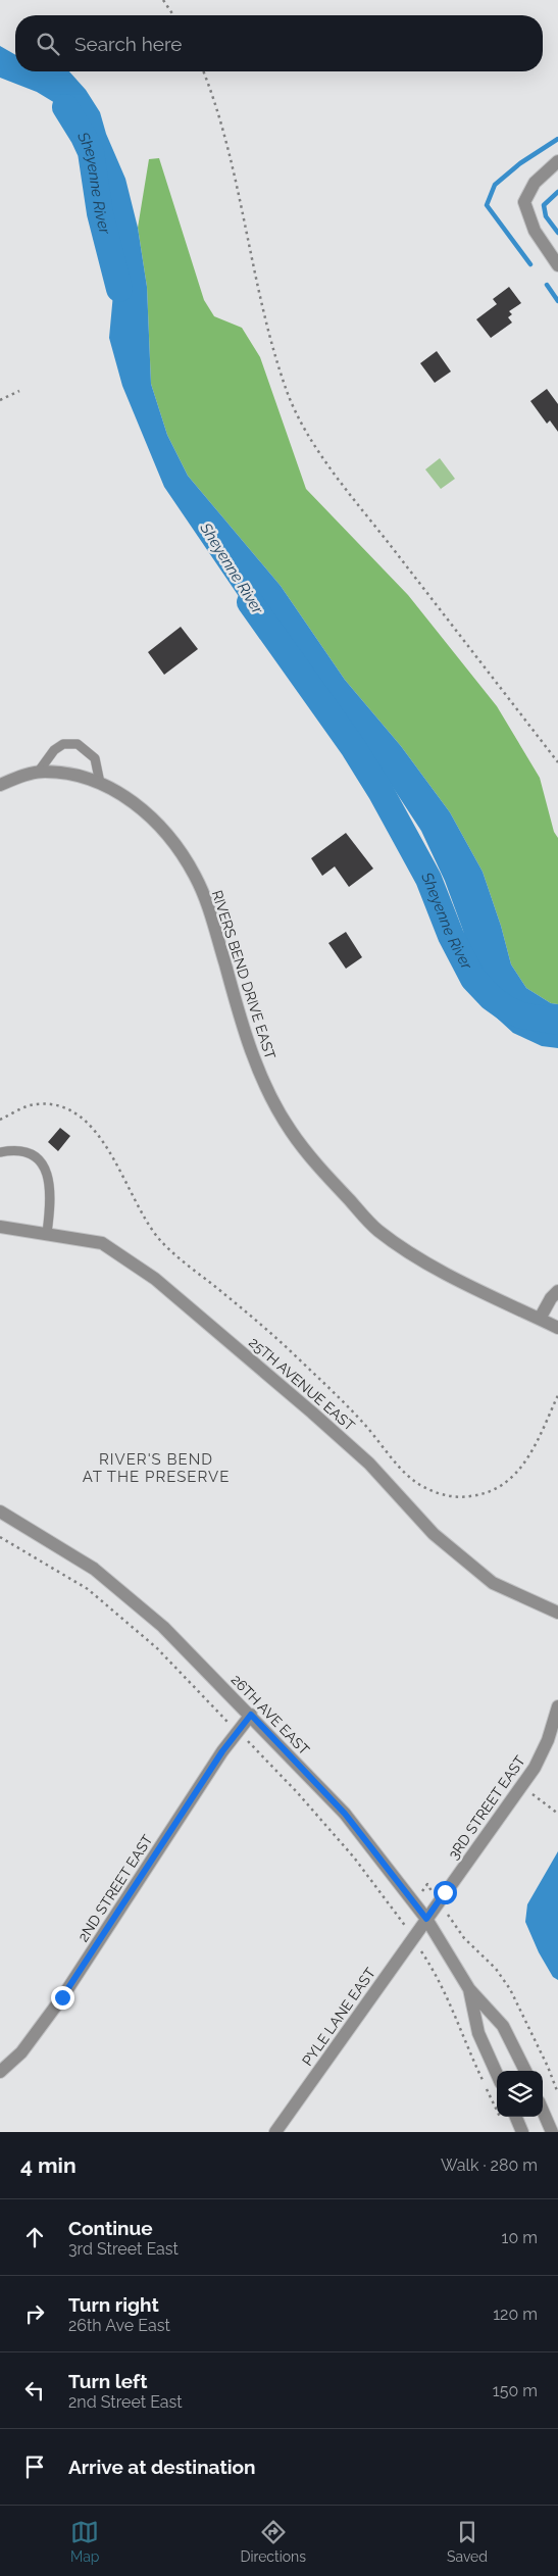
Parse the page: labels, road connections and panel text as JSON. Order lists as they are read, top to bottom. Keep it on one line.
{"streets":{"street":["RIVERS BEND DRIVE EAST","25TH AVENUE EAST","26TH AVE EAST","3RD STREET EAST","2ND STREET EAST","PYLE LANE EAST"]},"crossings":[["26TH AVE EAST","3RD STREET EAST"],["26TH AVE EAST","2ND STREET EAST"],["26TH AVE EAST","PYLE LANE EAST"],["3RD STREET EAST","PYLE LANE EAST"]],"districts":["RIVER'S BEND AT THE PRESERVE"],"water":["Sheyenne River"],"page":{"search":"Search here","heading":["4 min","Walk · 280 m"],"list":[["Continue","3rd Street East","10 m"],["Turn right","26th Ave East","120 m"],["Turn left","2nd Street East","150 m"],"Arrive at destination"],"nav":["Map","Directions","Saved"]}}
